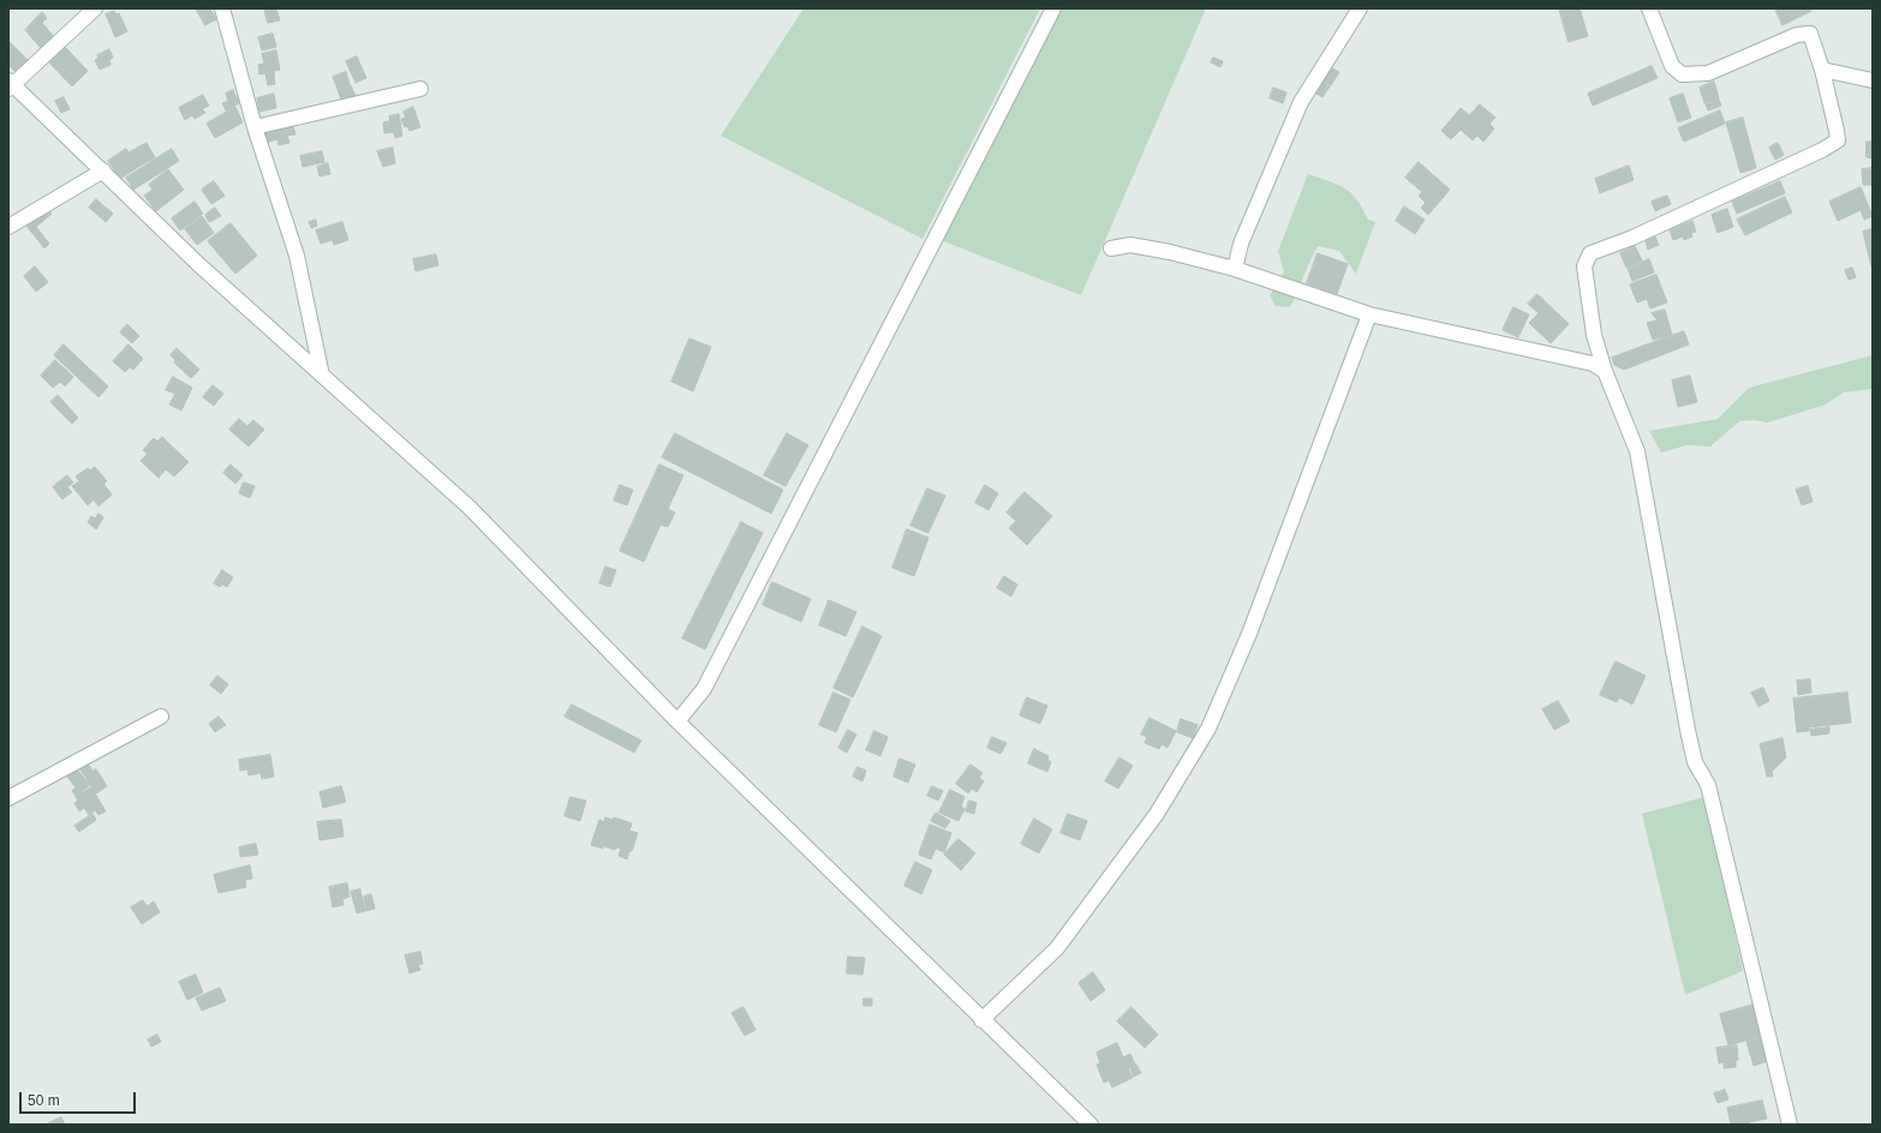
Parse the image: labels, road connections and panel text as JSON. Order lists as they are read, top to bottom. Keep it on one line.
{"scale_bar":"50 m"}
